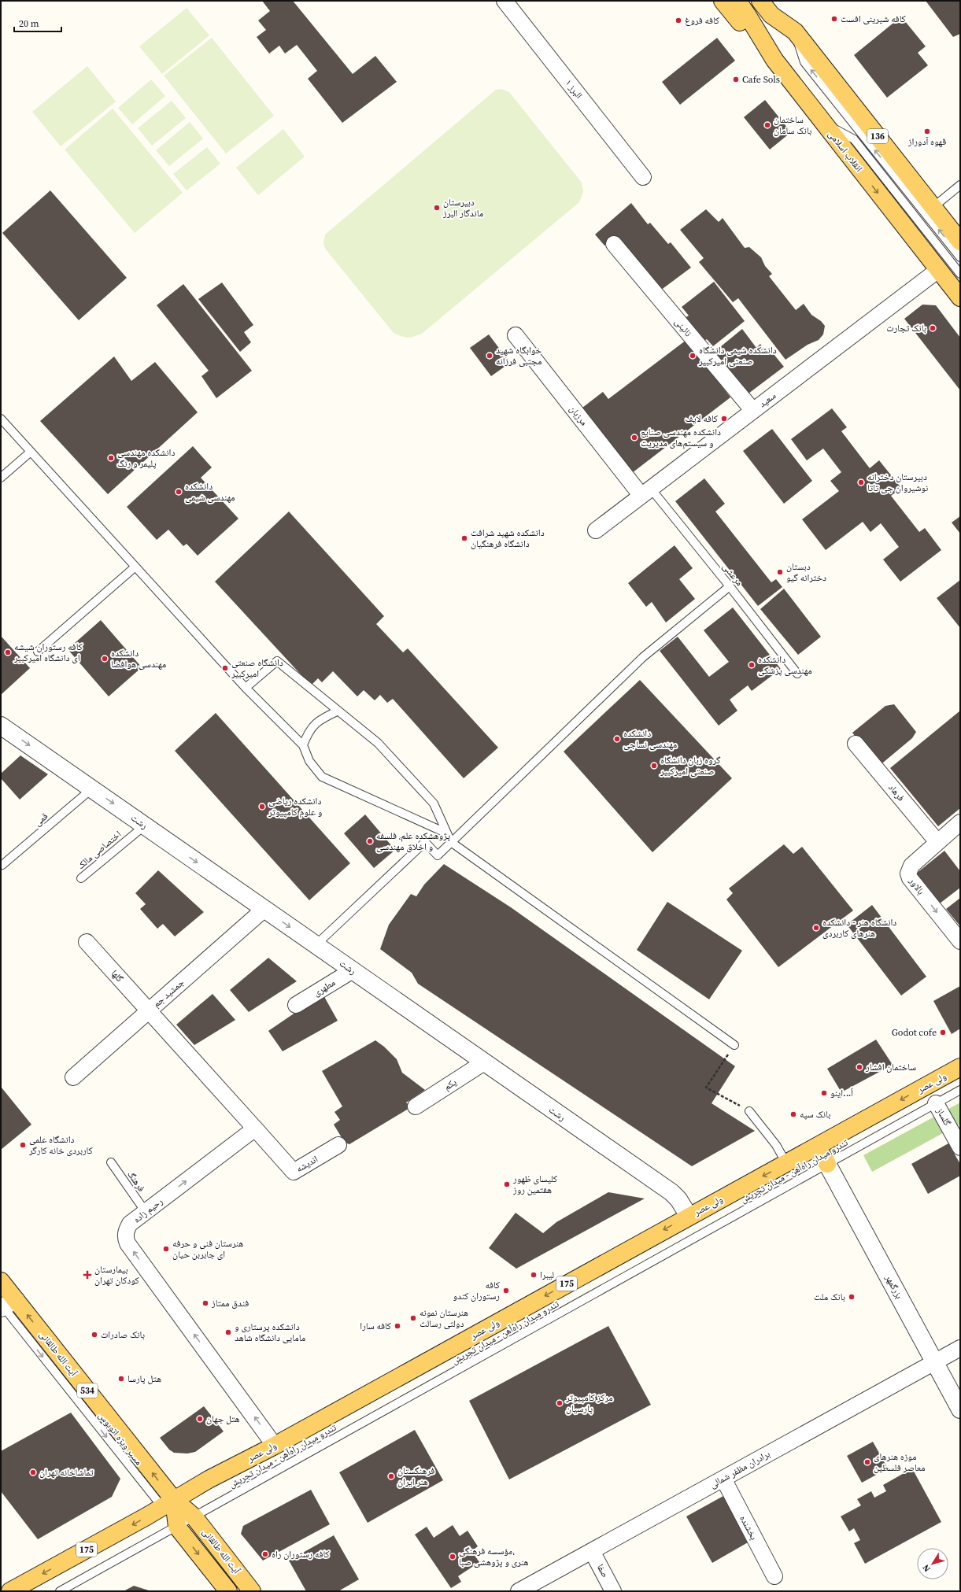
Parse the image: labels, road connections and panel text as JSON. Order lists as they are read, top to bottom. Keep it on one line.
{"streets":{"main road":["136","انقلاب اسلامی","ولی عصر","175","آیت الله طالقانی","534"],"street":["البرز ۱","نائینی","سعید","مرزبان","فرهاد","رشت","بالاور","گلها","مطهری","جمشید جم","یکم","گلساز","اندیشه","رحیم زاده","بزرگمهر","برادران مظفر شمالی","بخشنده","صفا"],"lane":["مرعشی","قمی","اختصاصی مالک","تندرو میدان راه‌آهن - میدان تجریش","فرهنگ"]},"crossings":[["انقلاب اسلامی","سعید"],["نائینی","سعید"],["سعید","مرزبان"],["سعید","مرعشی"],["مرزبان","مرعشی"],["فرهاد","بالاور"],["قمی","رشت"],["رشت","اختصاصی مالک"],["رشت","مطهری"],["رشت","جمشید جم"],["رشت","ولی عصر"],["رشت","یکم"],["گلها","جمشید جم"],["ولی عصر","رحیم زاده"],["ولی عصر","آیت الله طالقانی"],["گلساز","تندرو میدان راه‌آهن - میدان تجریش"],["اندیشه","رحیم زاده"],["تندرو میدان راه‌آهن - میدان تجریش","بزرگمهر"],["تندرو میدان راه‌آهن - میدان تجریش","آیت الله طالقانی"],["فرهنگ","رحیم زاده"],["بزرگمهر","برادران مظفر شمالی"],["برادران مظفر شمالی","بخشنده"],["برادران مظفر شمالی","صفا"]],"one_way":["رشت","ولی عصر"],"places":{"other":["کافه شیرینی افست","کافه فروغ","Cafe Sols","ساختمان بانک سامان","قهوه آدوراز","دبیرستان ماندگار البرز","بانک تجارت","خوابگاه شهيد مجتبى فرزانه","دانشکده شیمی دانشگاه صنعتی امیرکبیر","کافه لایف","دانشکده مهندسی صنایع و سیستم‌های مدیریت","دانشکده مهندسی پلیمر و رنگ","دبیرستان دخترانه نوشیروان جی تاتا","دانشکده مهندسی شیمی","دانشکده شهید شرافت دانشگاه فرهنگیان","دبستان دخترانه گیو","کافه رستوران شیشه ای دانشگاه امیرکبیر","دانشکده مهندسی هوافضا","دانشکده مهندسی پزشکی","دانشگاه صنعتی امیرکبیر","دانشکده مهندسی نساجی","گروه زبان دانشگاه صنعتی امیرکبیر","دانشکده ریاضی و علوم کامپیوتر","پژوهشکده علم، فلسفه و اخلاق مهندسی","دانشگاه هنر - دانشکده هنرهای کاربردی","Godot cofe","ساختمان افشار","اُ...اینو","بانک سپه","دانشگاه علمی کاربردی خانه کارگر","کلیسای ظهور هفتمین روز","هنرستان فنی و حرفه ای جابربن حیان","لیبرا","کافه رستوران کندو","بانک ملت","فندق ممتاز","هنرستان نمونه دولتی رسالت","کافه سارا","دانشکده پرستاری و مامایی دانشگاه شاهد","بانک صادرات","هتل پارسا","مرکز کامپیوتر پارسیان","هتل جهان","موزه هنرهای معاصر فلسطین","تماشاخانه تهران","فرهنگستان هنر ایران","کافه رستوران راه","مؤسسه فرهنگی، هنری و پژوهشی صبا"],"health":["بیمارستان کودکان تهران"]},"scale_bar":"20 m","north":"bottom left"}
